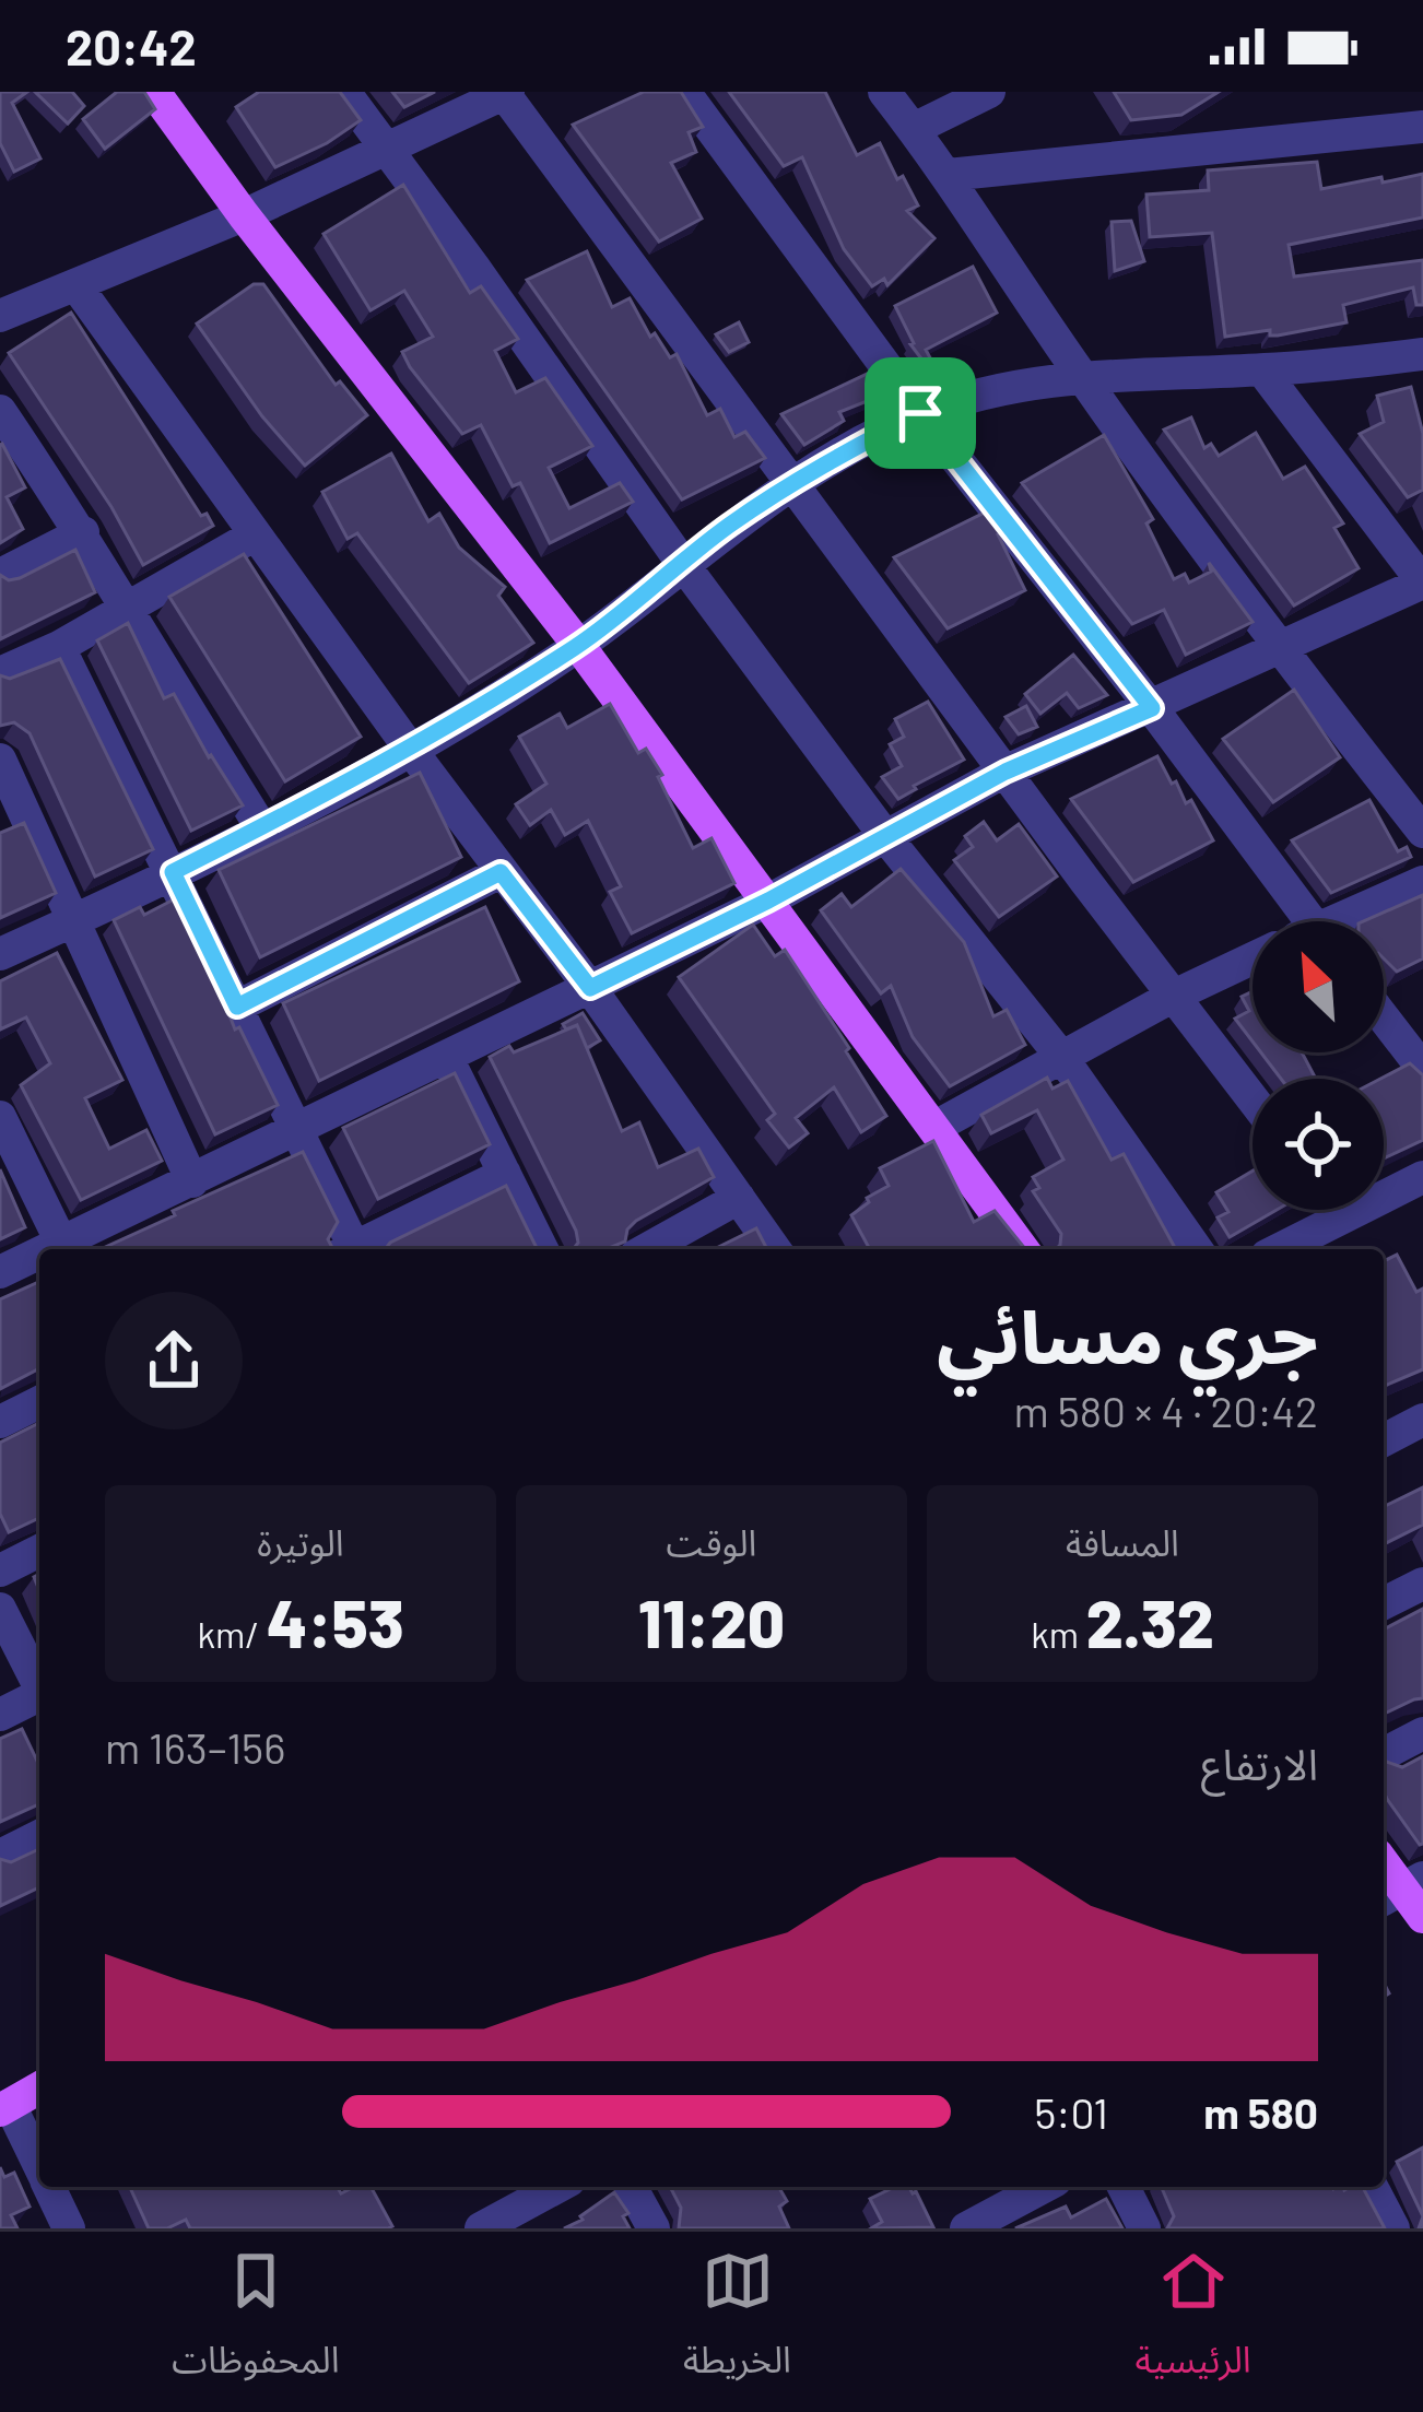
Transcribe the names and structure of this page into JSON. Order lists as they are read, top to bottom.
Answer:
{
  "north": "top left",
  "page": {
    "status": "20:42",
    "heading": ["جري مسائي", "20:42 · 4 × 580 m"],
    "stats": [
      ["المسافة", "2.32 km"],
      ["الوقت", "11:20"],
      ["الوتيرة", "4:53 /km"]
    ],
    "chart": ["الارتفاع", "156–163 m"],
    "list": [
      {
        "name": "580 m",
        "note": "5:01"
      }
    ],
    "tabs": ["الرئيسية", "الخريطة", "المحفوظات"]
  }
}
